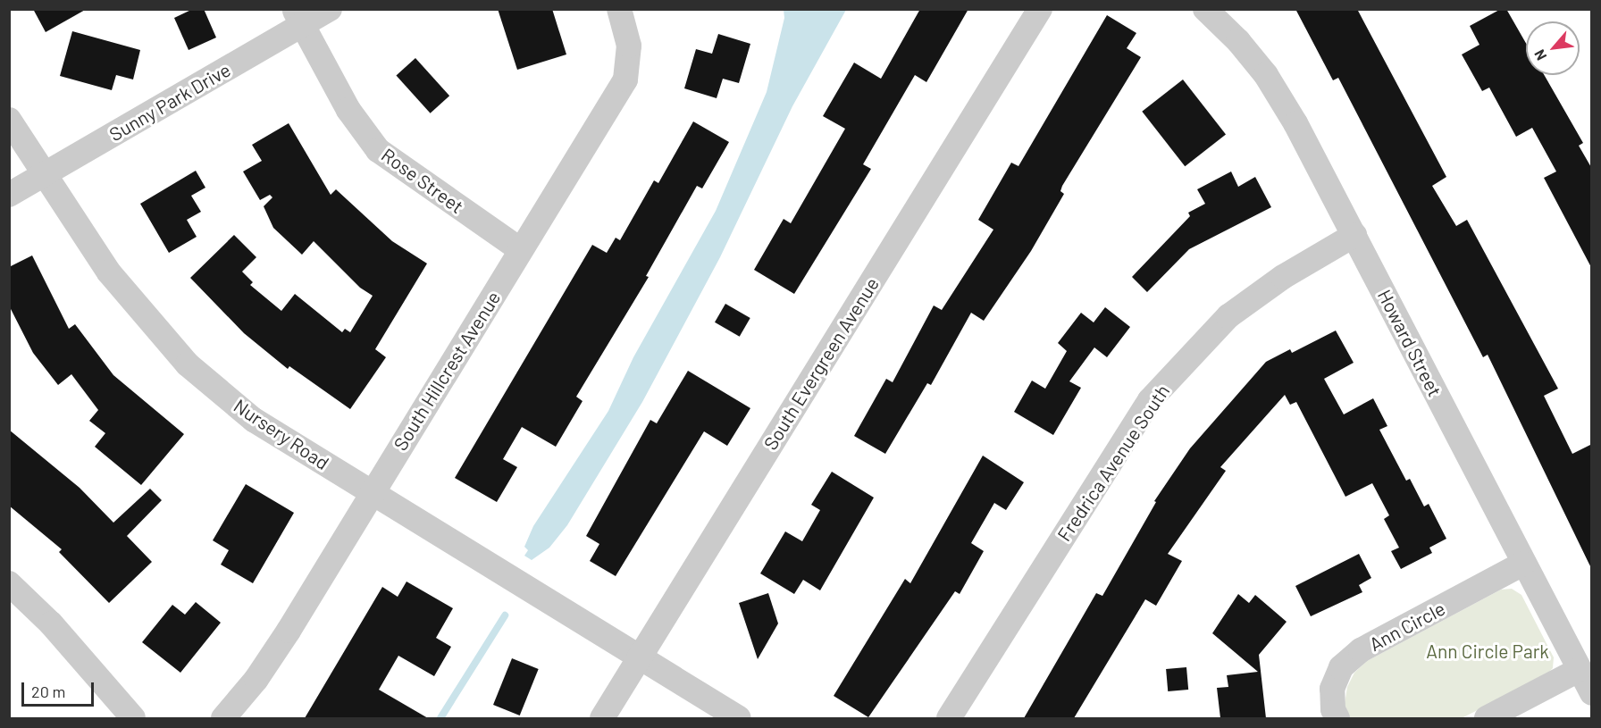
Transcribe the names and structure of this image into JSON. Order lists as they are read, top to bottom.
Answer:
{
  "streets": {
    "street": [
      "Sunny Park Drive",
      "Rose Street",
      "Howard Street",
      "South Evergreen Avenue",
      "South Hillcrest Avenue",
      "Nursery Road",
      "Fredrica Avenue South",
      "Ann Circle"
    ]
  },
  "crossings": [
    ["Sunny Park Drive", "Rose Street"],
    ["Sunny Park Drive", "Nursery Road"],
    ["Rose Street", "South Hillcrest Avenue"],
    ["Howard Street", "Fredrica Avenue South"],
    ["Howard Street", "Ann Circle"],
    ["South Evergreen Avenue", "Nursery Road"],
    ["South Hillcrest Avenue", "Nursery Road"]
  ],
  "parks": ["Ann Circle Park"],
  "scale_bar": "20 m",
  "north": "bottom left"
}
